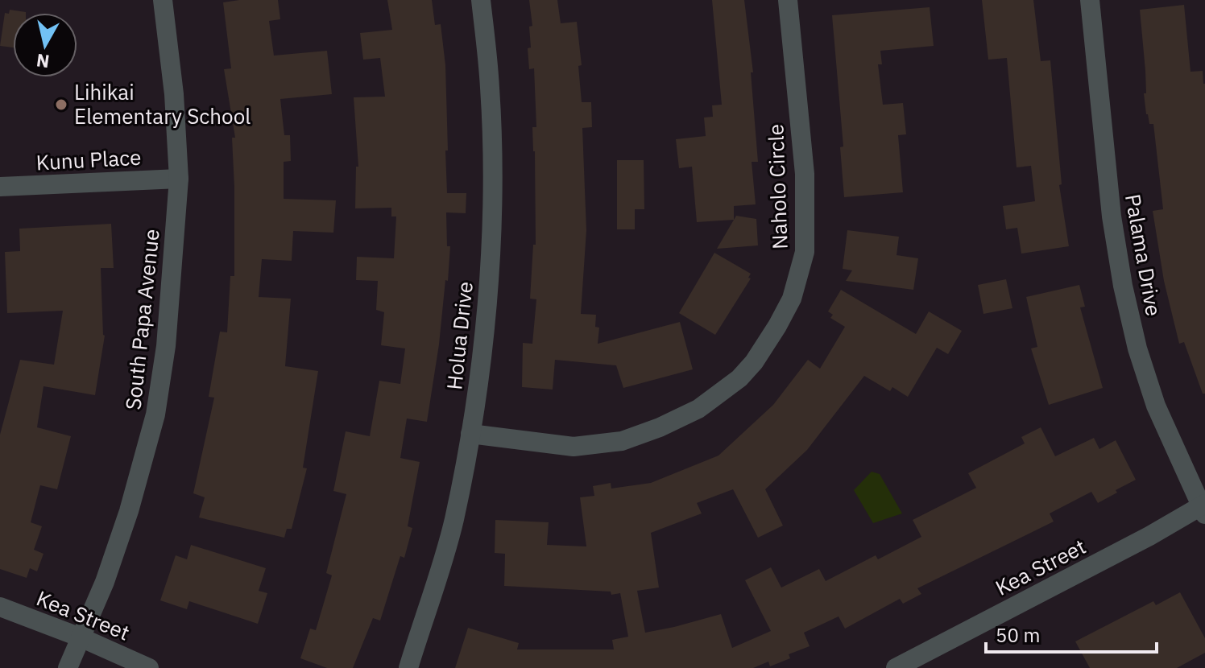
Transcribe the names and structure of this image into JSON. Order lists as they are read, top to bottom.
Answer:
{
  "streets": {
    "street": [
      "Kunu Place",
      "Naholo Circle",
      "Palama Drive",
      "South Papa Avenue",
      "Holua Drive",
      "Kea Street"
    ]
  },
  "crossings": [
    ["Kunu Place", "South Papa Avenue"],
    ["Naholo Circle", "Holua Drive"],
    ["Palama Drive", "Kea Street"],
    ["South Papa Avenue", "Kea Street"]
  ],
  "places": ["Lihikai Elementary School"],
  "scale_bar": "50 m",
  "north": "bottom"
}
